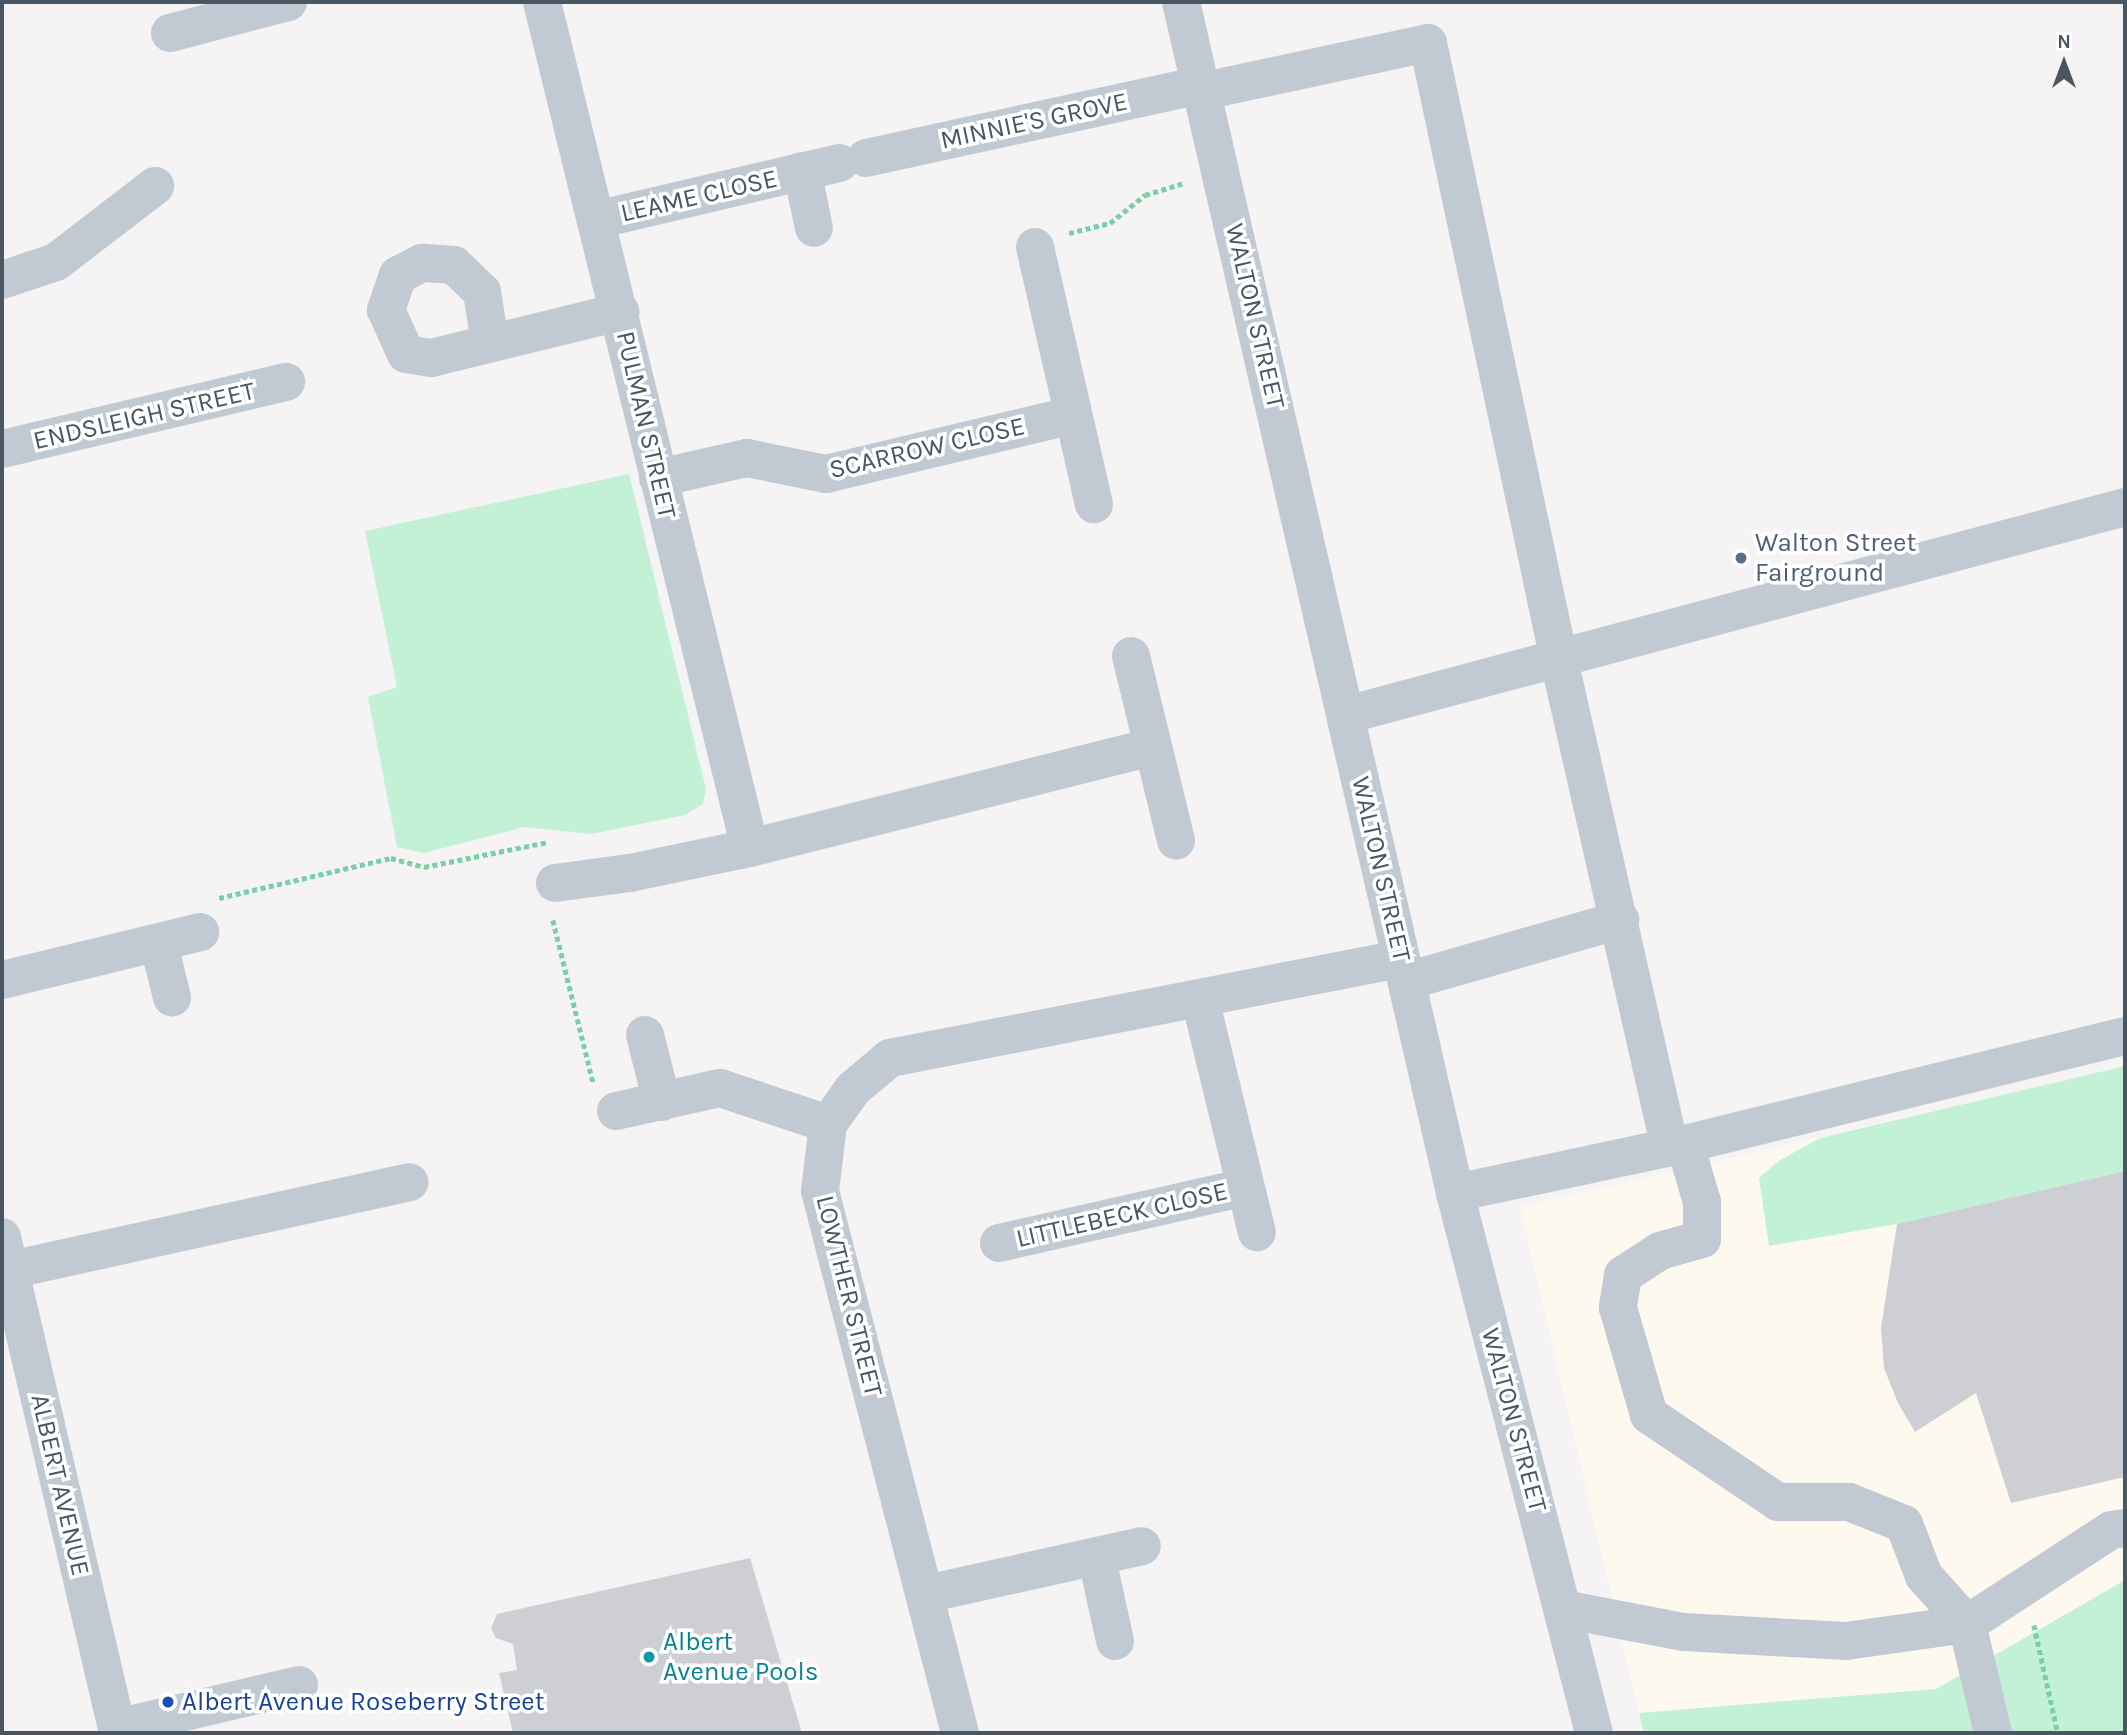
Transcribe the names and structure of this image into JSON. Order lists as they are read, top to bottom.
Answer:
{
  "streets": {
    "street": [
      "MINNIE'S GROVE",
      "LEAME CLOSE",
      "WALTON STREET",
      "ENDSLEIGH STREET",
      "PULMAN STREET",
      "SCARROW CLOSE",
      "LITTLEBECK CLOSE",
      "LOWTHER STREET",
      "ALBERT AVENUE"
    ]
  },
  "crossings": [
    ["MINNIE'S GROVE", "LEAME CLOSE"],
    ["MINNIE'S GROVE", "WALTON STREET"],
    ["LEAME CLOSE", "PULMAN STREET"],
    ["WALTON STREET", "LOWTHER STREET"],
    ["PULMAN STREET", "SCARROW CLOSE"],
    ["LITTLEBECK CLOSE", "LOWTHER STREET"]
  ],
  "places": ["Walton Street Fairground", "Albert Avenue Pools", "Albert Avenue Roseberry Street"],
  "north": "top"
}
